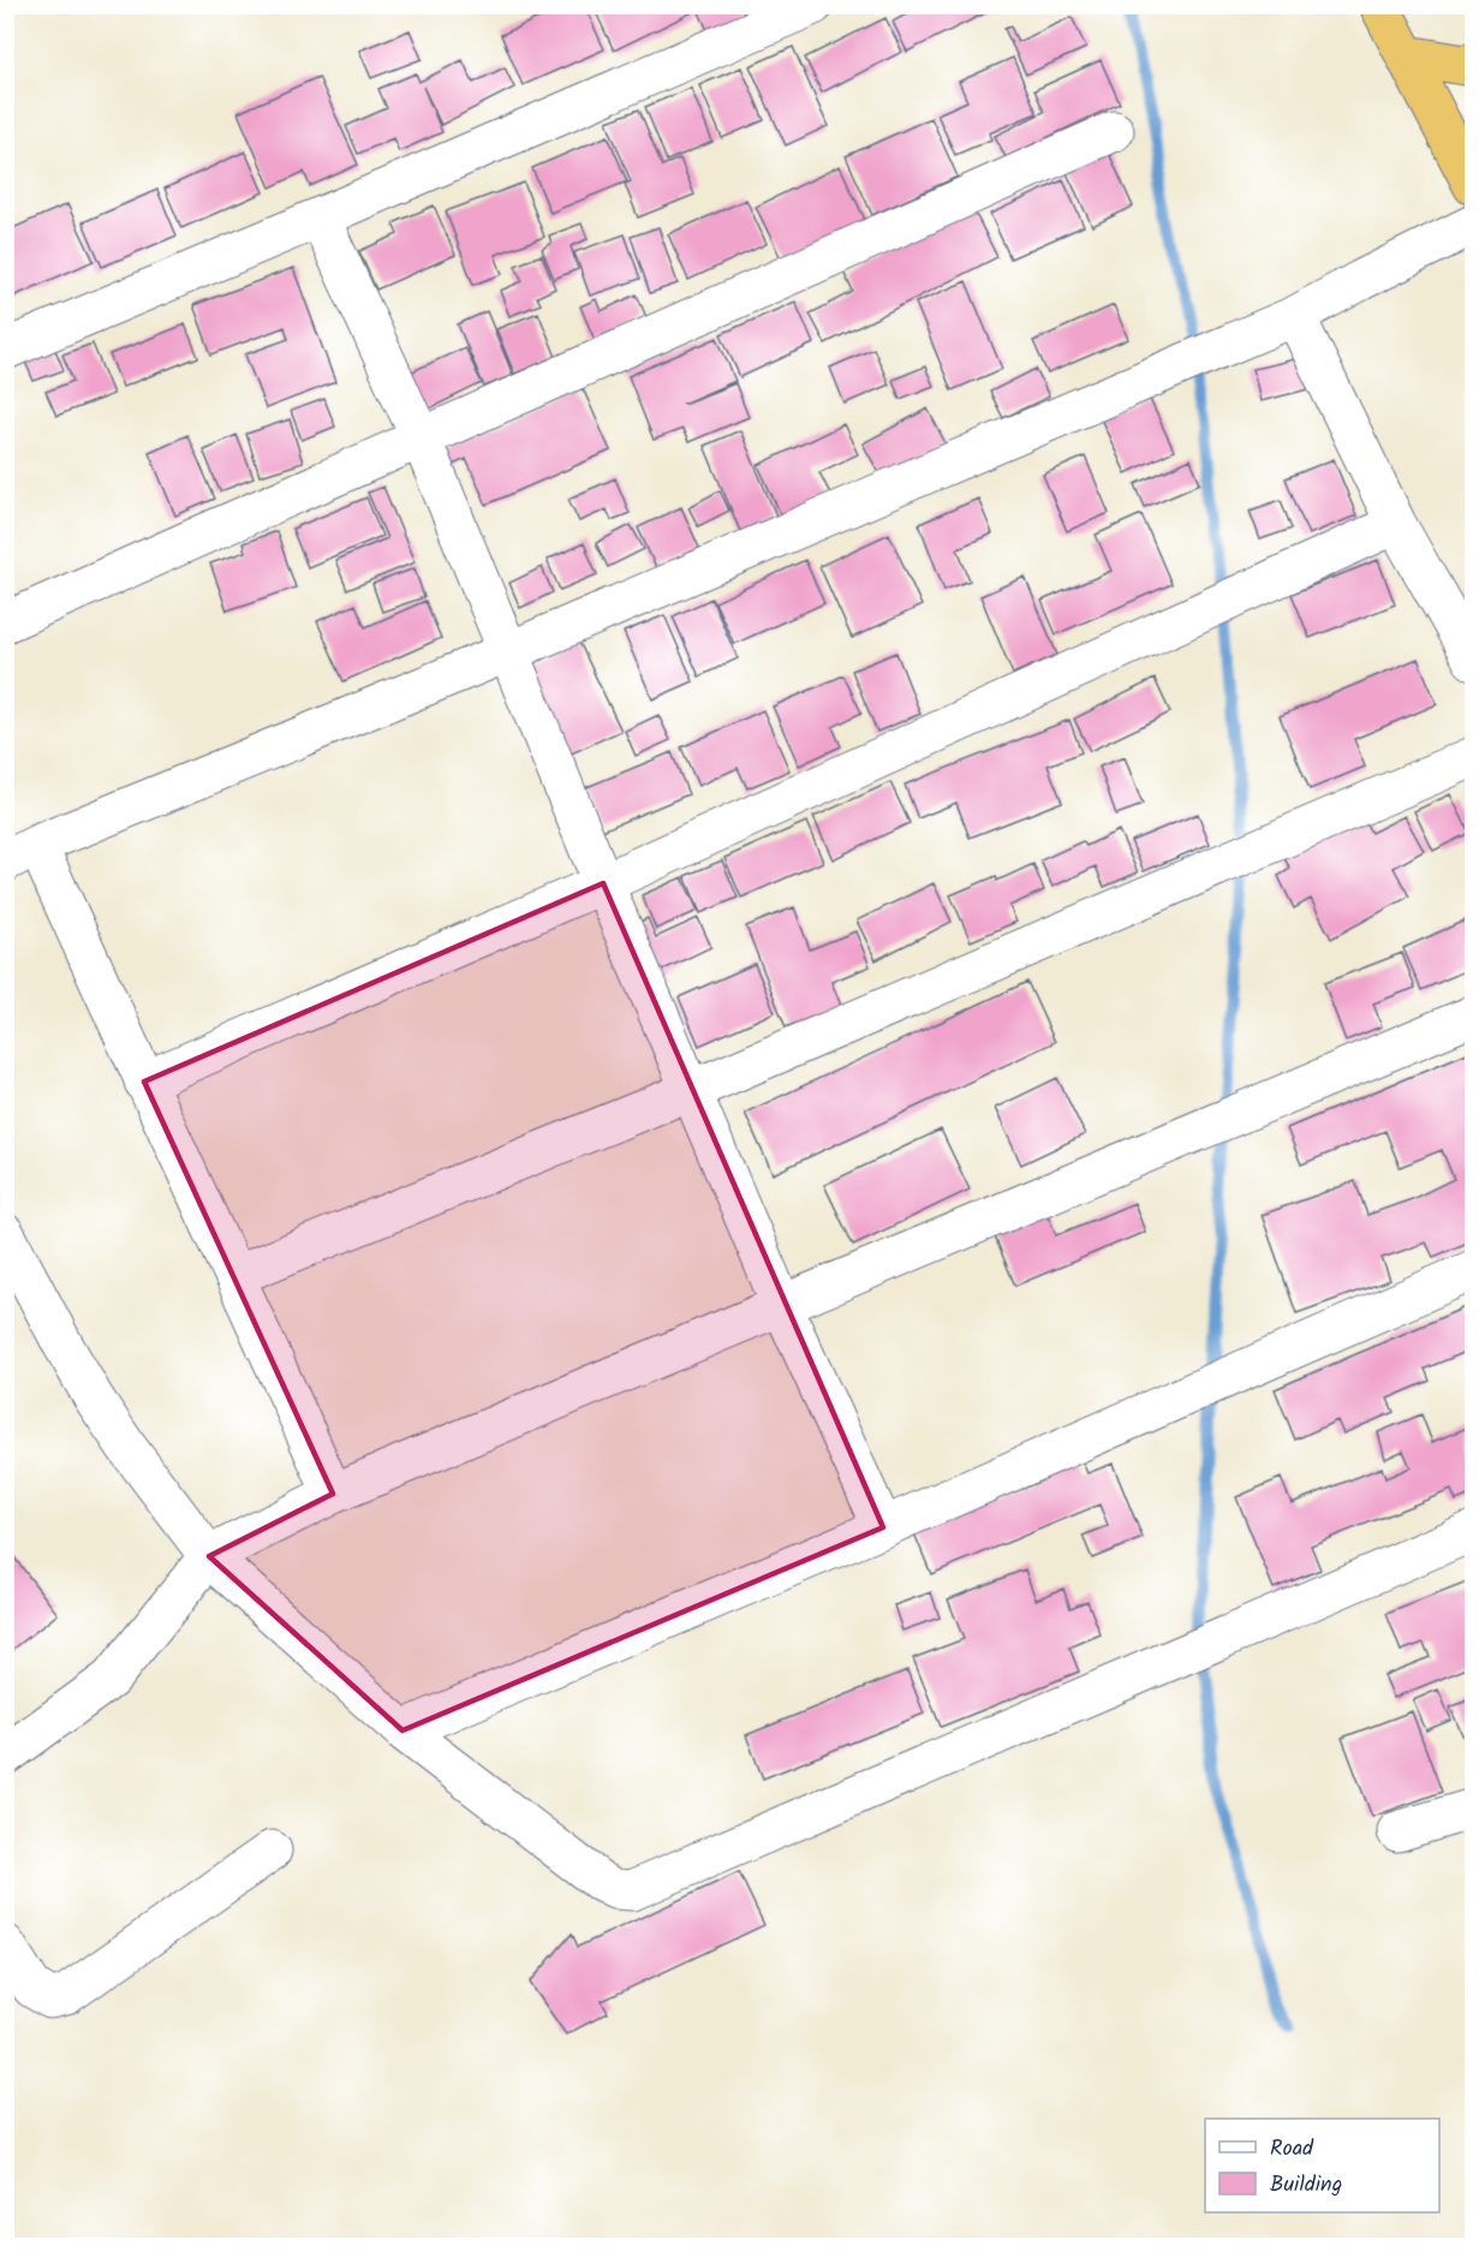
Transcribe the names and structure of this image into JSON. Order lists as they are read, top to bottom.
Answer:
{
  "legend": ["Road", "Building"]
}
